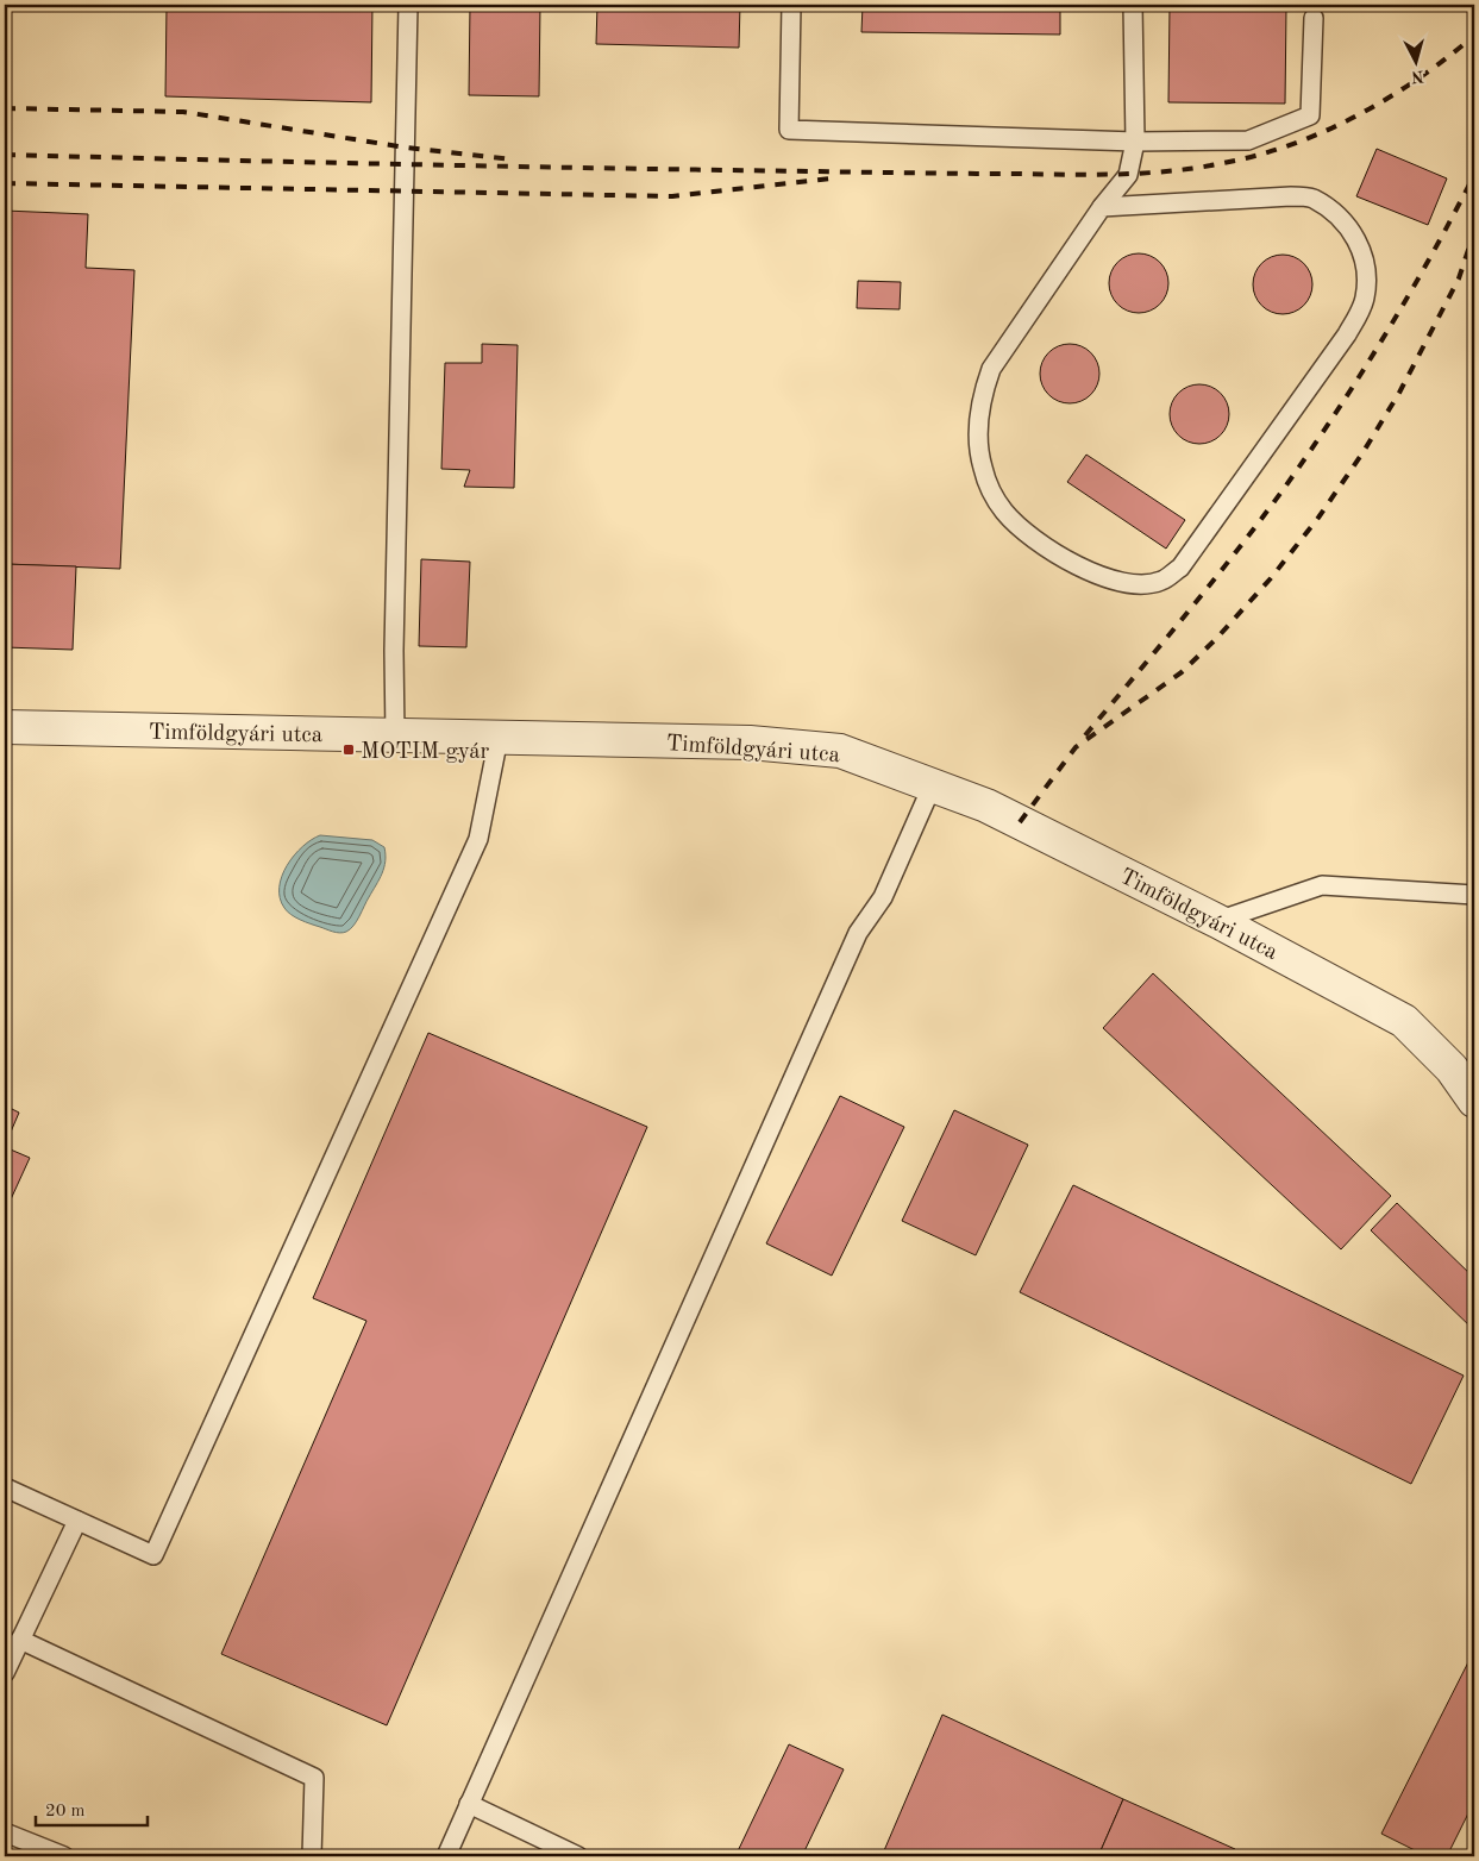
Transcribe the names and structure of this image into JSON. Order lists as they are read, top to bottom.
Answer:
{
  "streets": {
    "street": ["Timföldgyári utca"]
  },
  "places": {
    "transit": ["MOTIM gyár"]
  },
  "scale_bar": "20 m",
  "north": "bottom"
}
